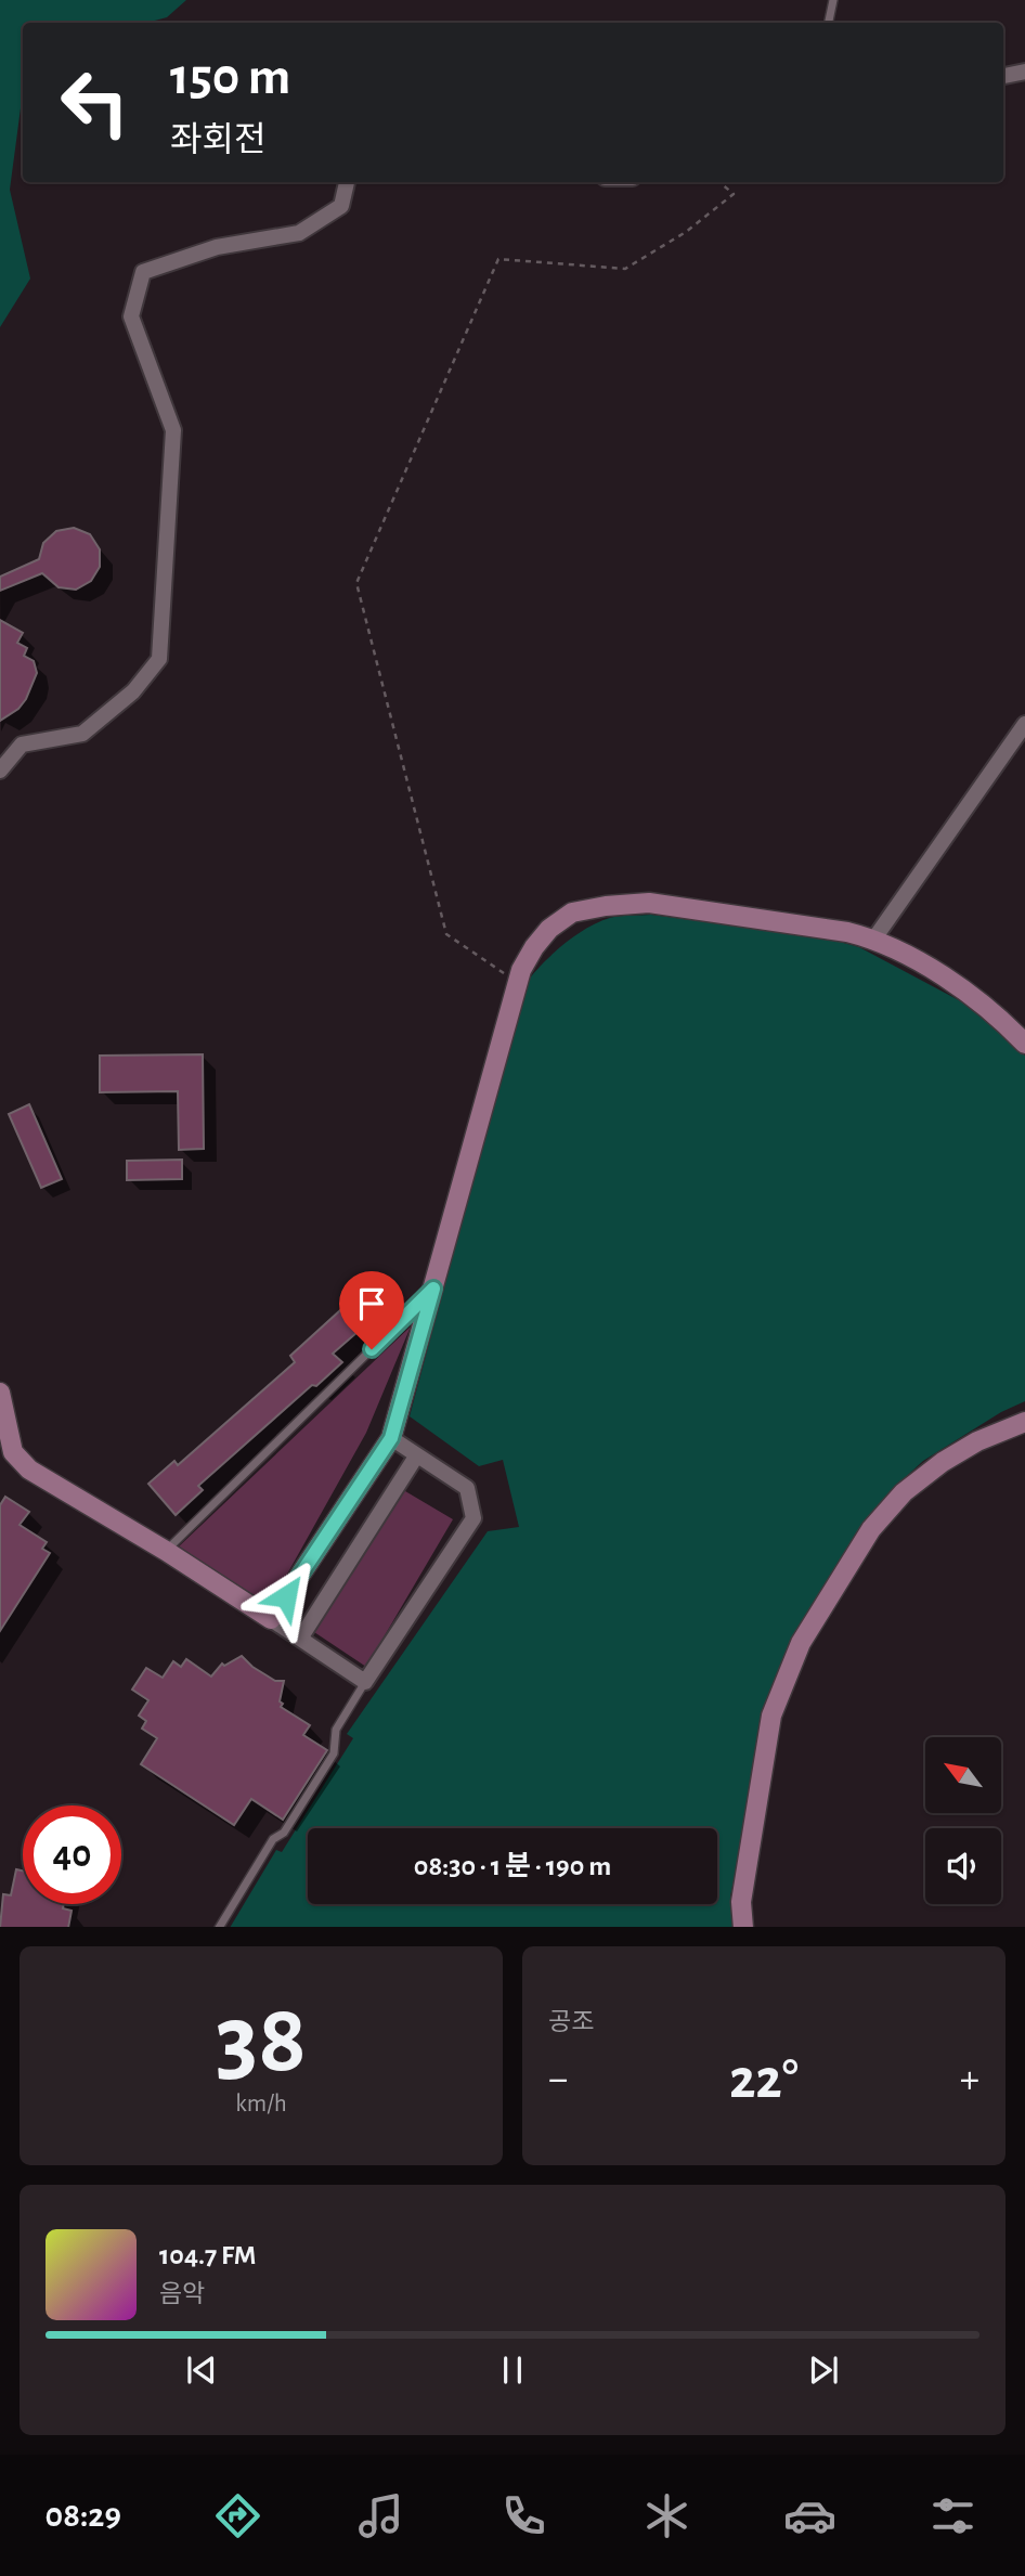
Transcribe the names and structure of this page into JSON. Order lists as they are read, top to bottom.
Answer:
{
  "north": "top left",
  "page": {
    "turn": ["150 m", "좌회전"],
    "limit": "40",
    "trip": "08:30 · 1 분 · 190 m",
    "tile": [
      ["38", "km/h"],
      "공조"
    ],
    "heat": ["−", "22°", "+"],
    "song": ["104.7 FM", "음악"],
    "tabs": "08:29"
  }
}
